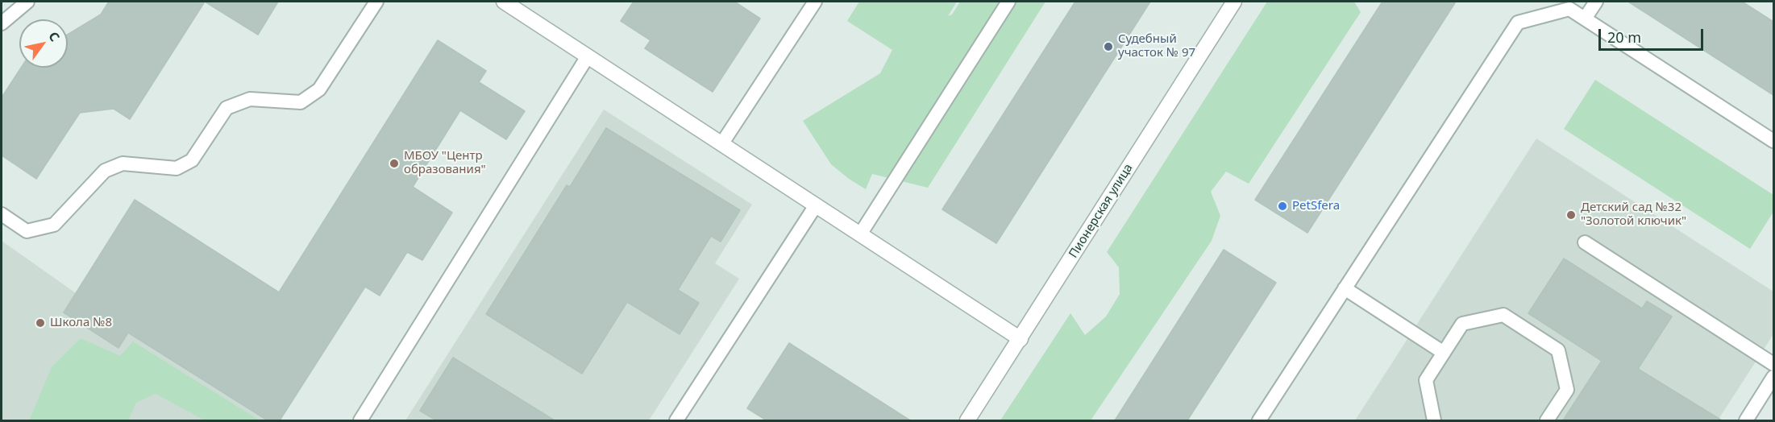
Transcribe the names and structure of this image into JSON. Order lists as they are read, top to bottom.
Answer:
{
  "streets": {
    "street": ["Пионерская улица"]
  },
  "places": [
    "Судебный участок № 97",
    "МБОУ \"Центр образования\"",
    "PetSfera",
    "Детский сад №32 \"Золотой ключик\"",
    "Школа №8"
  ],
  "scale_bar": "20 m",
  "north": "top right"
}
